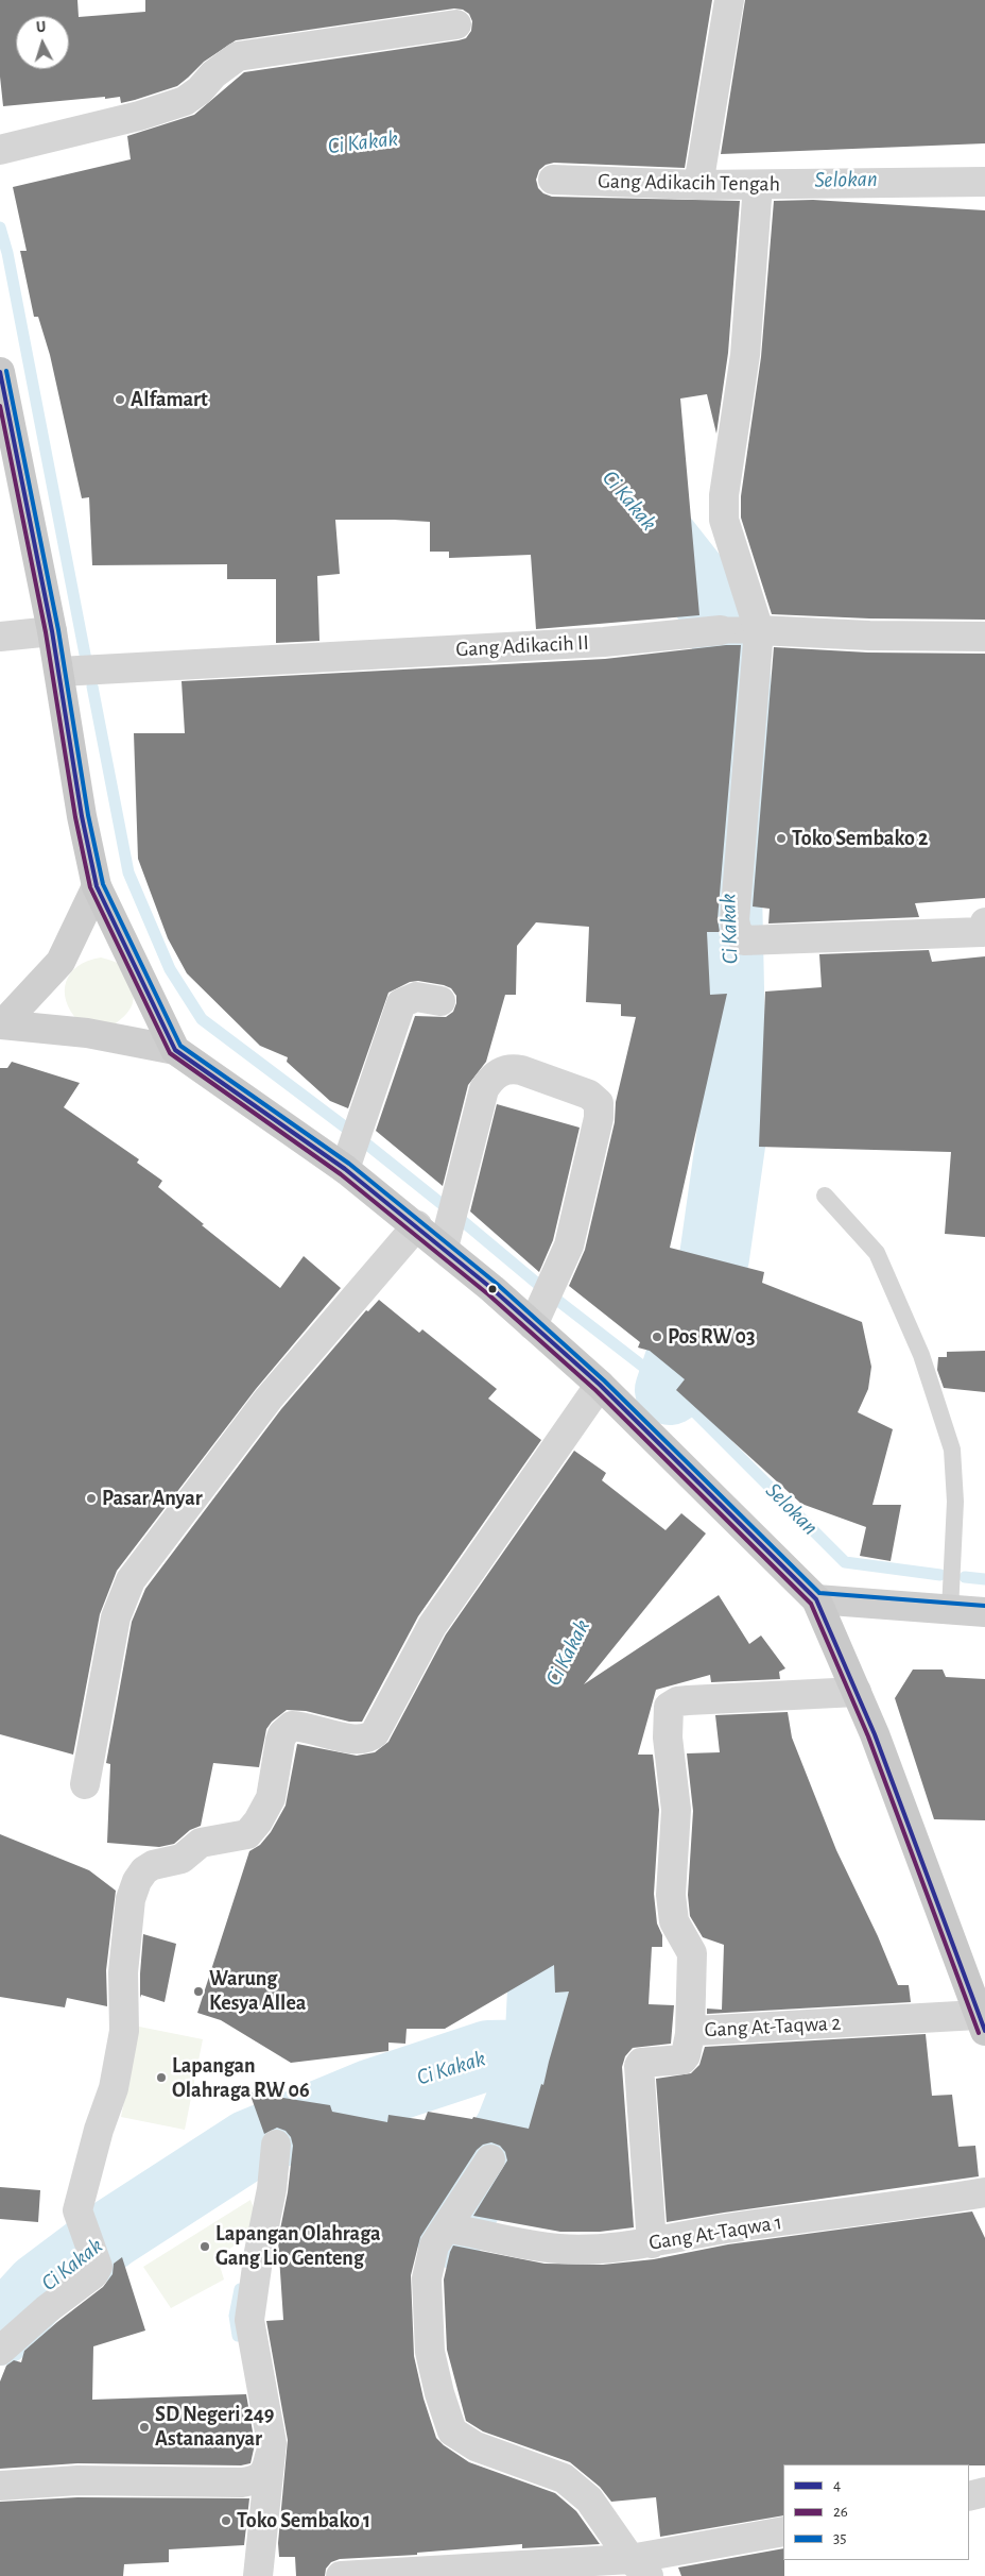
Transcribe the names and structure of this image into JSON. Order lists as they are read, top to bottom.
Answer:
{
  "streets": {
    "street": [
      "Gang Adikacih Tengah",
      "Gang Adikacih II",
      "Gang At-Taqwa 2",
      "Gang At-Taqwa 1"
    ]
  },
  "crossings": [
    ["Gang At-Taqwa 2", "Gang At-Taqwa 1"]
  ],
  "water": ["Ci Kakak", "Selokan"],
  "places": [
    "Alfamart",
    "Toko Sembako 2",
    "Pos RW 03",
    "Pasar Anyar",
    "Warung Kesya Allea",
    "Lapangan Olahraga RW 06",
    "Lapangan Olahraga Gang Lio Genteng",
    "SD Negeri 249 Astanaanyar",
    "Toko Sembako 1"
  ],
  "lines": ["transit line 35", "transit line 4", "transit line 26"],
  "legend": ["4", "26", "35"],
  "north": "top"
}
